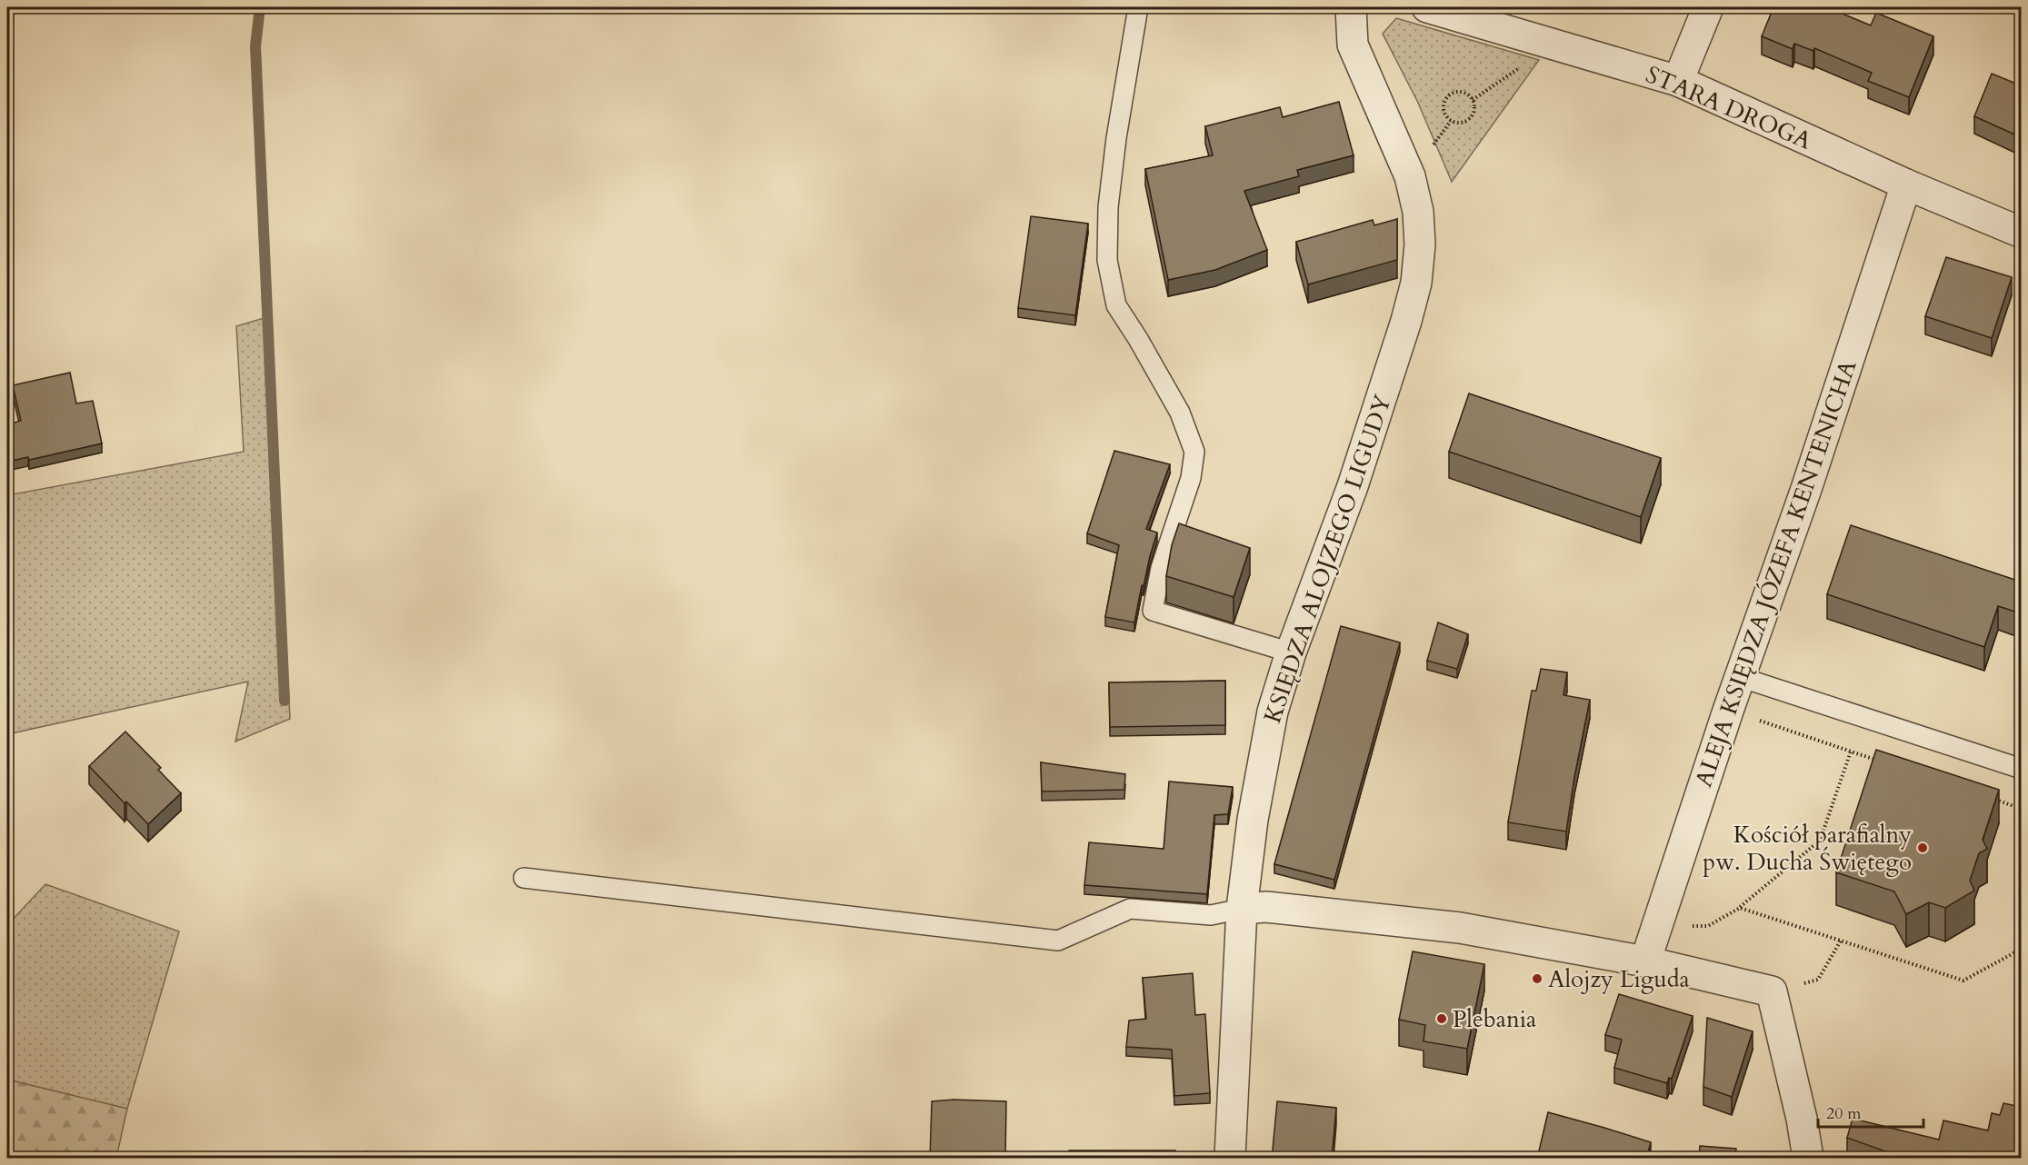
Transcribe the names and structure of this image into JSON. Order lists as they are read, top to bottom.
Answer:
{
  "streets": {
    "street": ["STARA DROGA", "KSIĘDZA ALOJZEGO LIGUDY", "ALEJA KSIĘDZA JÓZEFA KENTENICHA"]
  },
  "crossings": [
    ["STARA DROGA", "ALEJA KSIĘDZA JÓZEFA KENTENICHA"]
  ],
  "places": ["Kościół parafialny pw. Ducha Świętego", "Alojzy Liguda", "Plebania"],
  "scale_bar": "20 m"
}
